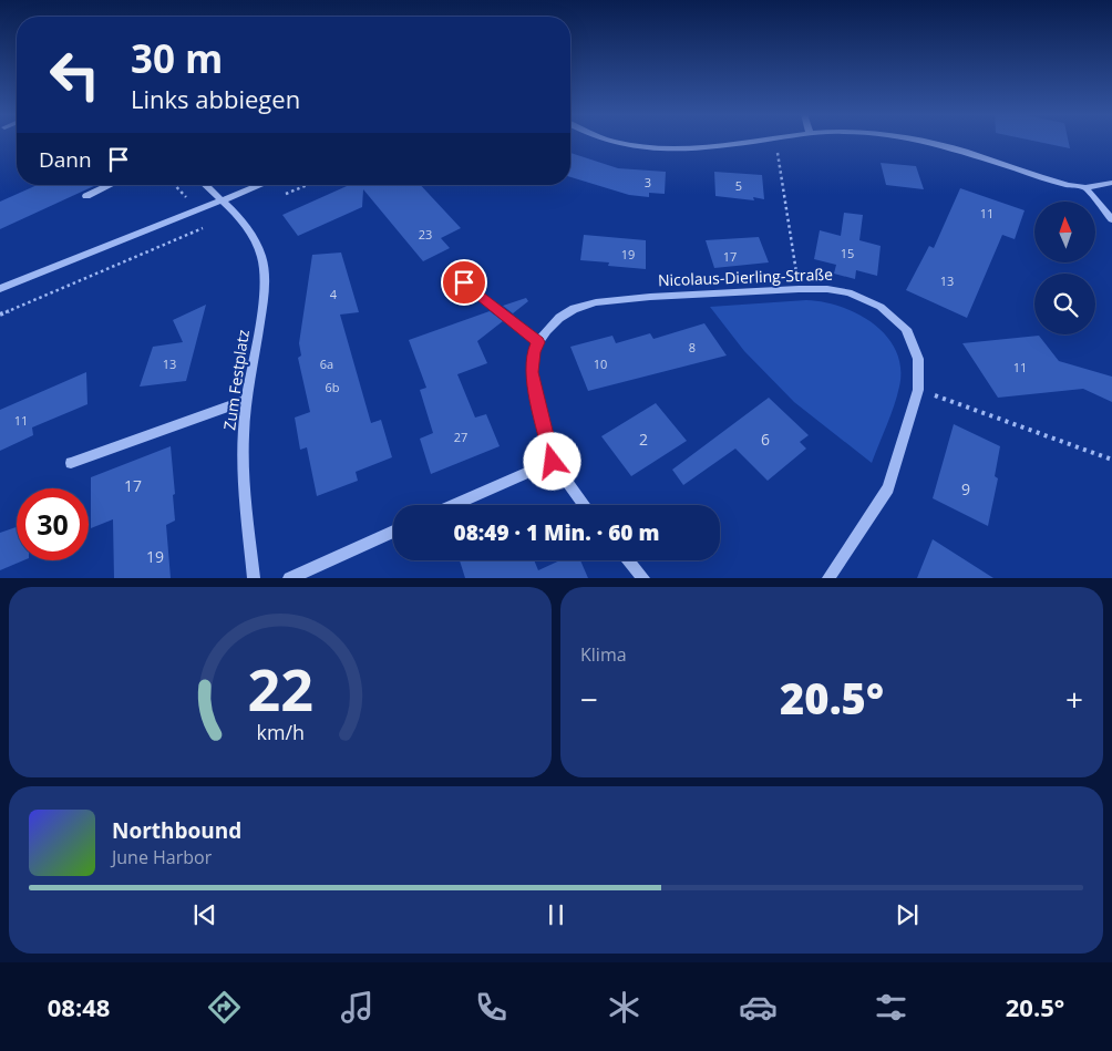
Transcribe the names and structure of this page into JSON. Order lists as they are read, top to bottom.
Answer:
{
  "streets": {
    "street": ["Nicolaus-Dierling-Straße", "Zum Festplatz"]
  },
  "house_numbers": [
    "3",
    "5",
    "11",
    "23",
    "15",
    "19",
    "17",
    "13",
    "4",
    "8",
    "13",
    "6a",
    "10",
    "11",
    "6b",
    "11",
    "27",
    "2",
    "6",
    "17",
    "9",
    "19"
  ],
  "north": "top",
  "page": {
    "turn": ["30 m", "Links abbiegen"],
    "then": "Dann",
    "limit": "30",
    "trip": "08:49 · 1 Min. · 60 m",
    "tile": "Klima",
    "heat": ["−", "20.5°", "+"],
    "song": ["Northbound", "June Harbor"],
    "tabs": ["08:48", "20.5°"],
    "gauge": ["22", "km/h"]
  }
}
